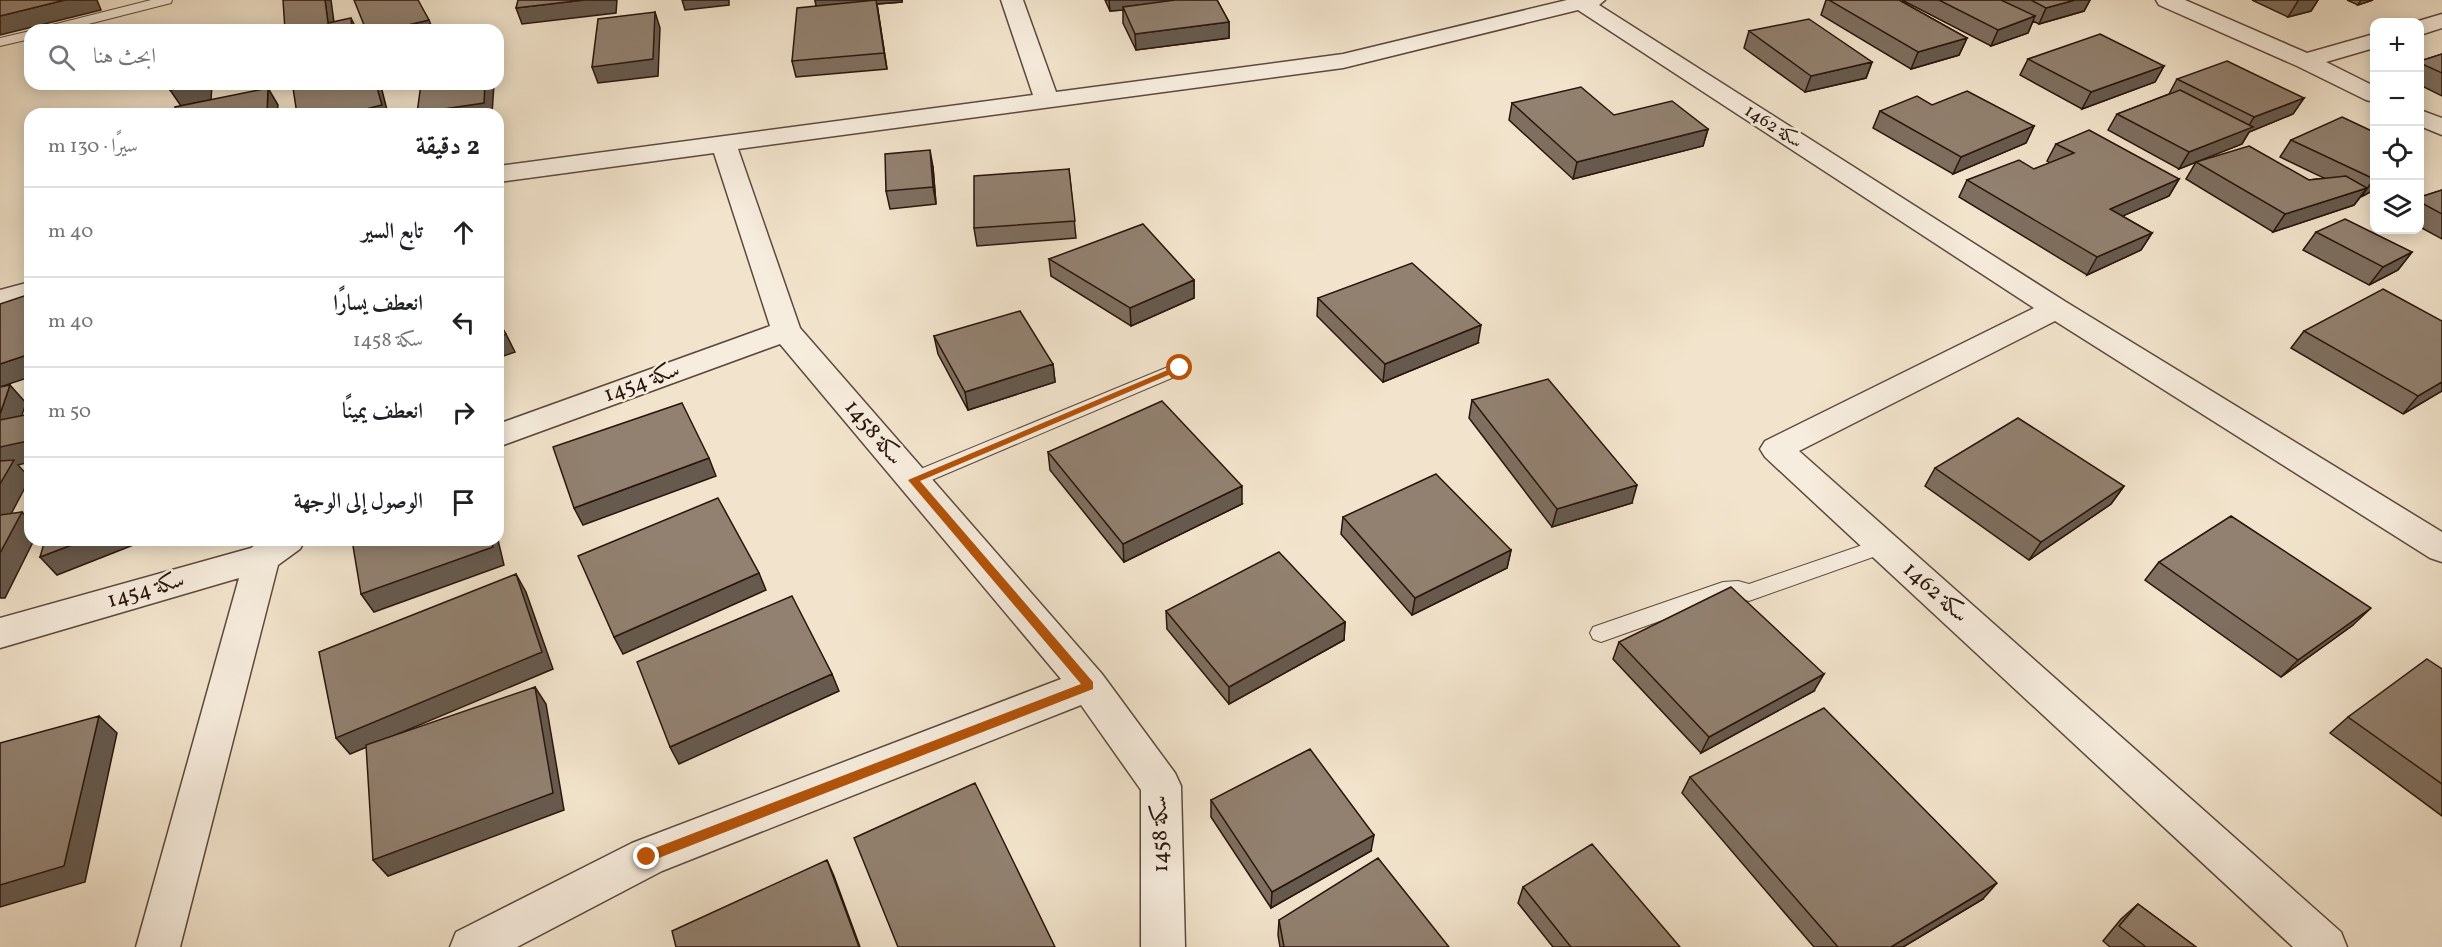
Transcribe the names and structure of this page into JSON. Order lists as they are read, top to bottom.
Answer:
{
  "streets": {
    "street": ["سكة 1462", "سكة 1454", "سكة 1458"]
  },
  "crossings": [
    ["سكة 1454", "سكة 1458"]
  ],
  "page": {
    "map_buttons": ["+", "−"],
    "search": "ابحث هنا",
    "heading": ["2 دقيقة", "سيرًا · 130 m"],
    "list": [
      ["تابع السير", "40 m"],
      ["انعطف يسارًا", "سكة 1458", "40 m"],
      ["انعطف يمينًا", "50 m"],
      "الوصول إلى الوجهة"
    ]
  }
}
